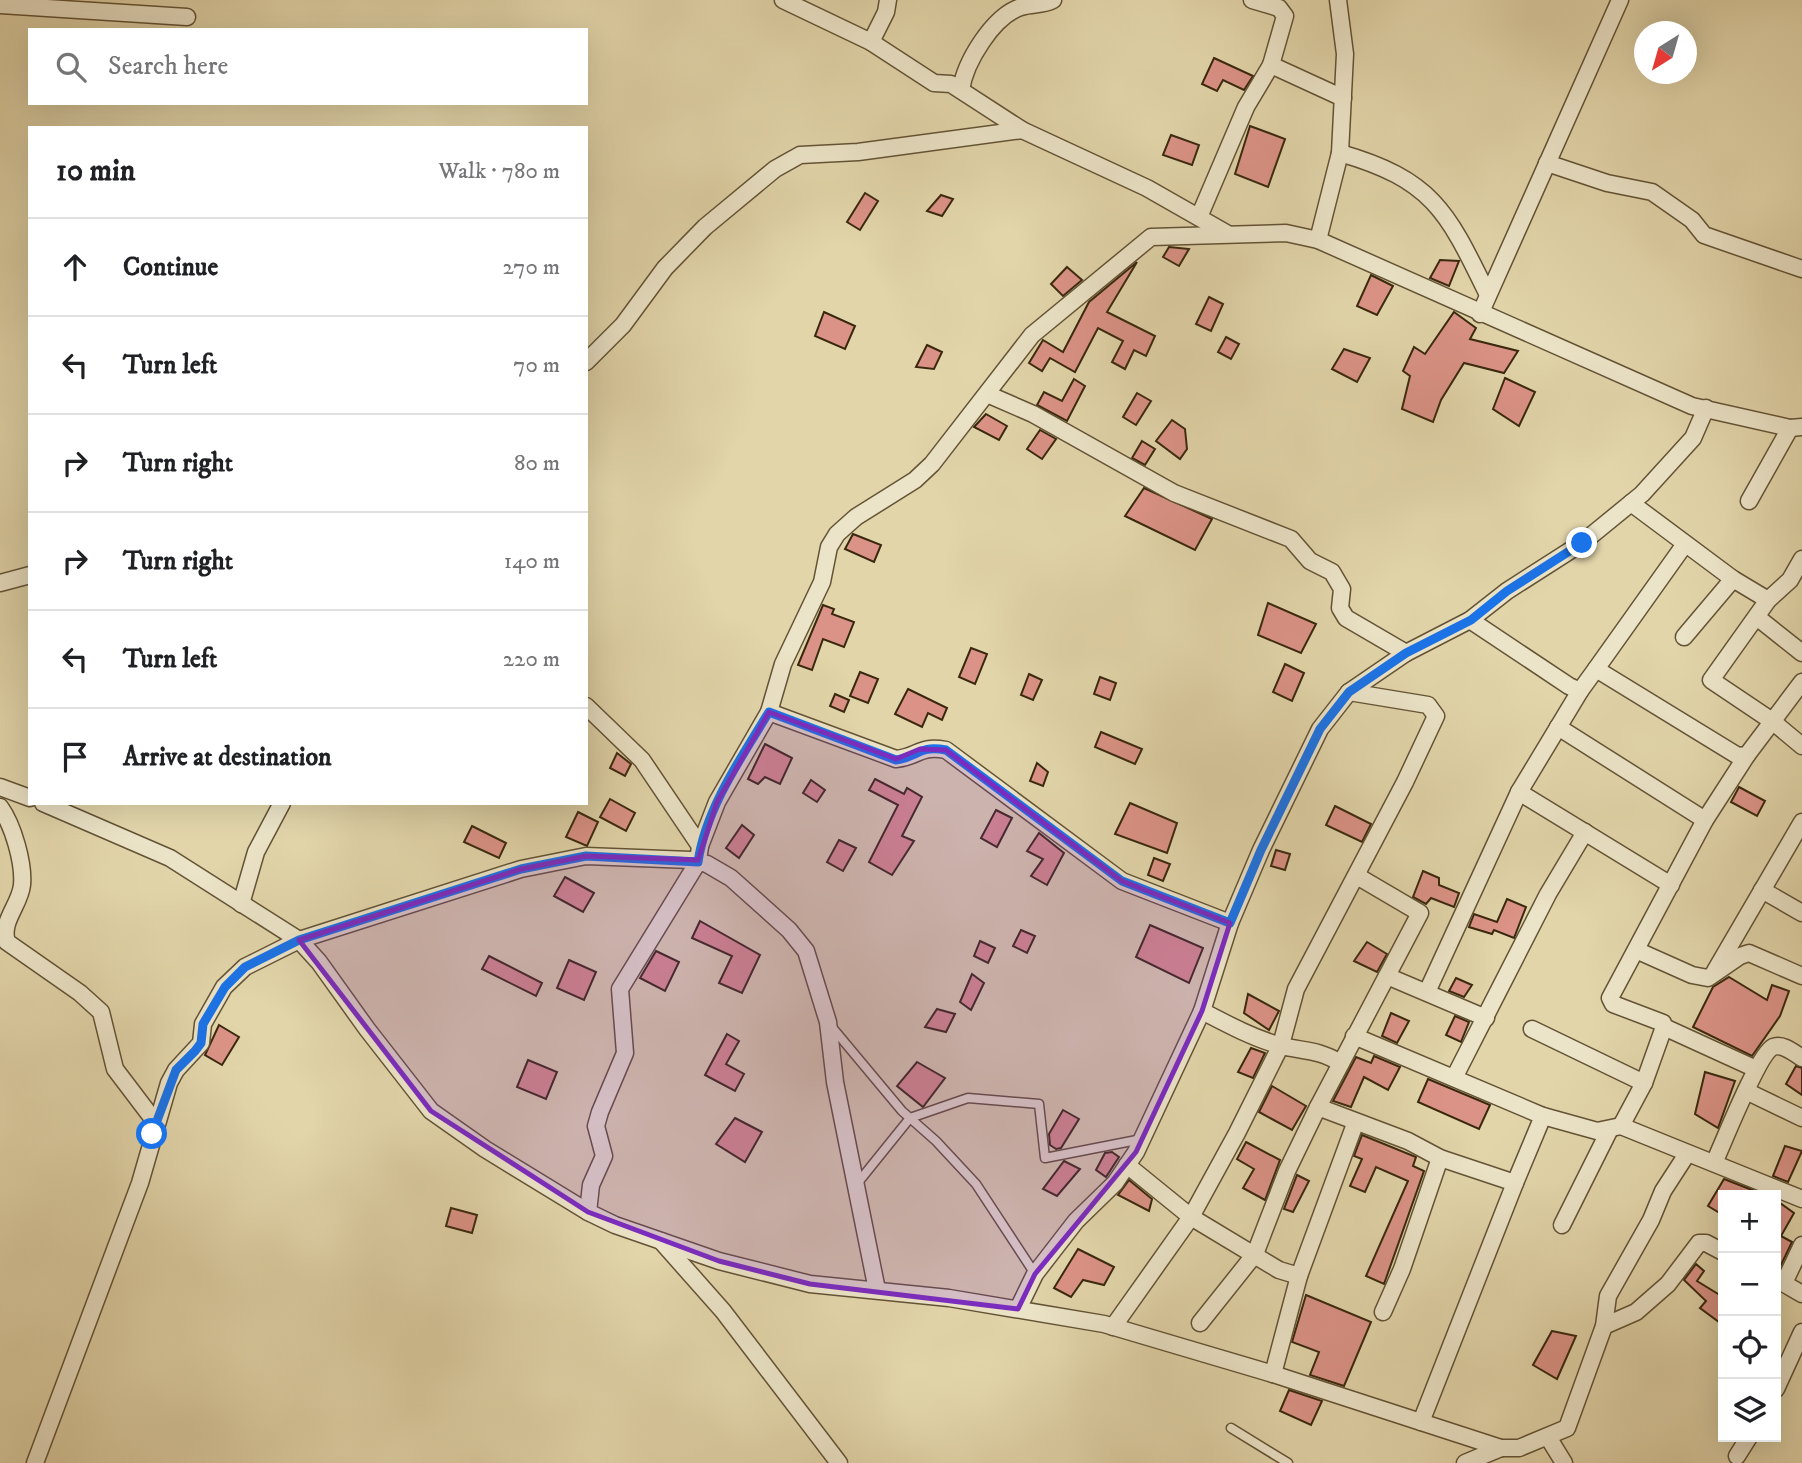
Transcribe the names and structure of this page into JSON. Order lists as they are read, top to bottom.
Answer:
{
  "north": "bottom left",
  "page": {
    "search": "Search here",
    "heading": ["10 min", "Walk · 780 m"],
    "list": [
      ["Continue", "270 m"],
      ["Turn left", "70 m"],
      ["Turn right", "80 m"],
      ["Turn right", "140 m"],
      ["Turn left", "220 m"],
      "Arrive at destination"
    ],
    "map_buttons": ["+", "−"]
  }
}
